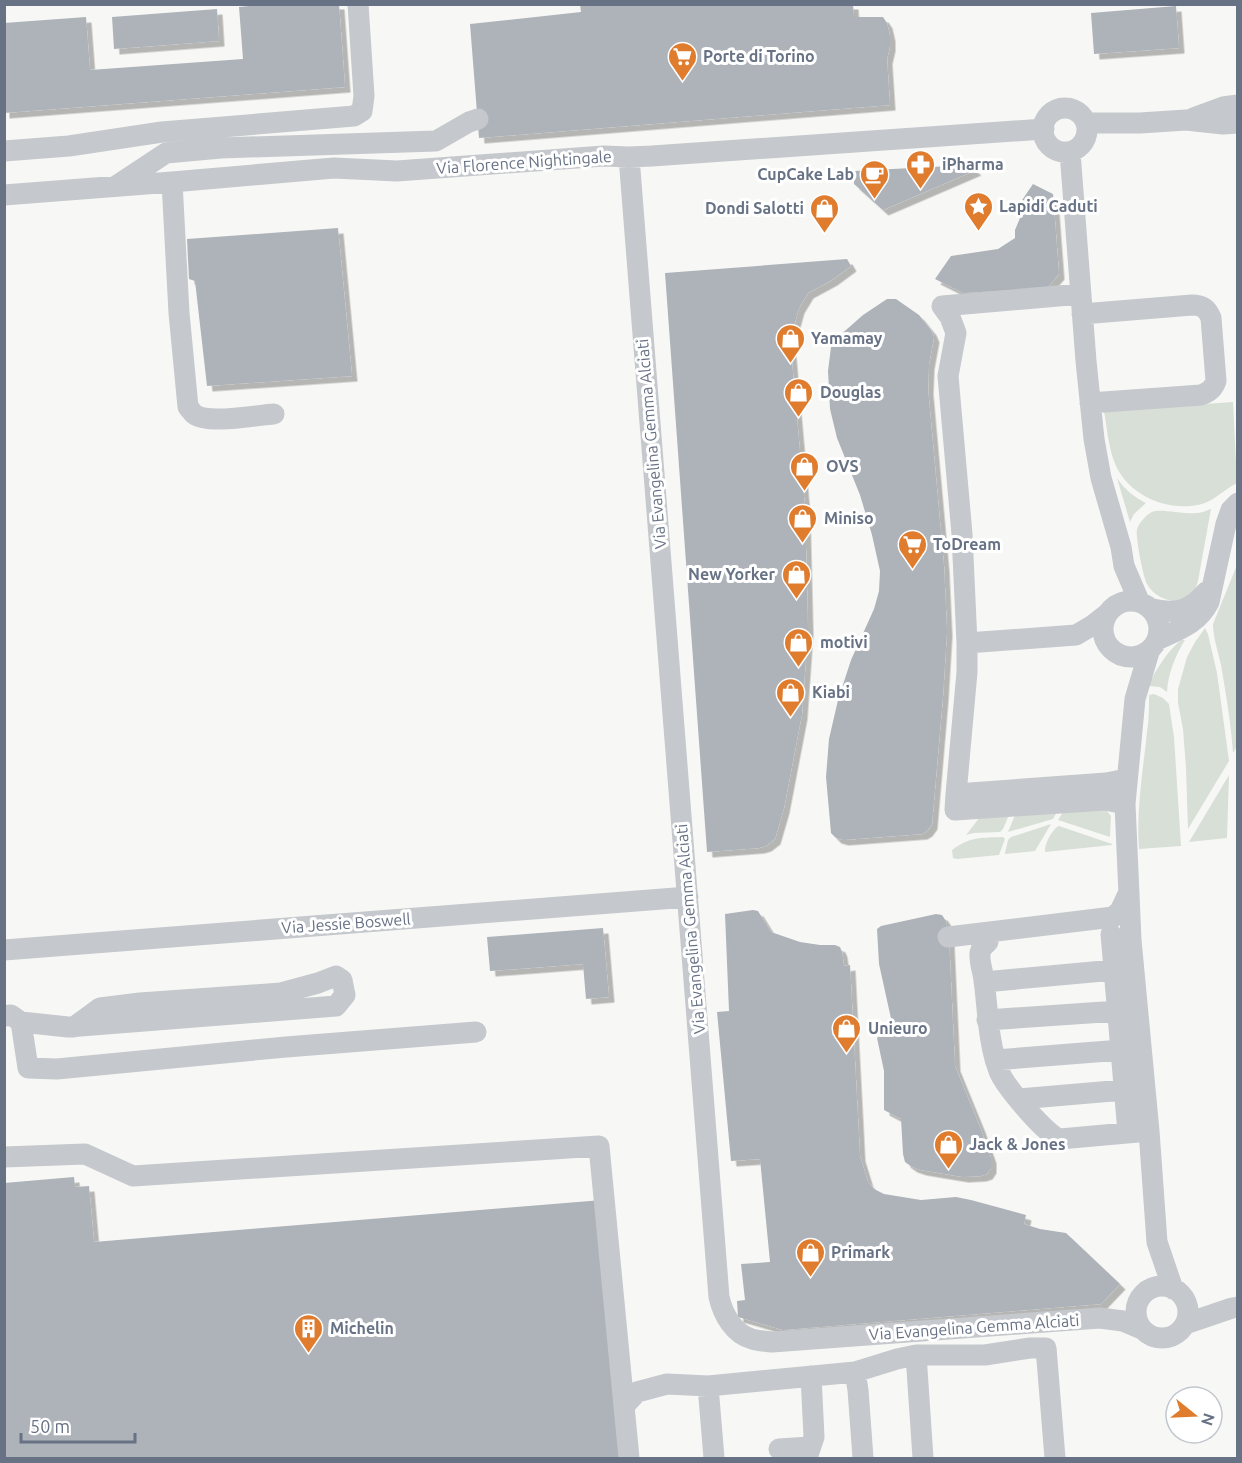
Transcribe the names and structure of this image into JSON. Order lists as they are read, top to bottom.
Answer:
{
  "streets": {
    "street": ["Via Florence Nightingale", "Via Evangelina Gemma Alciati", "Via Jessie Boswell"]
  },
  "crossings": [
    ["Via Florence Nightingale", "Via Evangelina Gemma Alciati"],
    ["Via Evangelina Gemma Alciati", "Via Jessie Boswell"]
  ],
  "places": {
    "supermarket": ["Porte di Torino", "ToDream"],
    "pharmacy": ["iPharma"],
    "cafe": ["CupCake Lab"],
    "place": ["Lapidi Caduti"],
    "shop": [
      "Dondi Salotti",
      "Yamamay",
      "Douglas",
      "OVS",
      "Miniso",
      "New Yorker",
      "motivi",
      "Kiabi",
      "Unieuro",
      "Jack & Jones",
      "Primark"
    ],
    "building": ["Michelin"]
  },
  "scale_bar": "50 m",
  "north": "right"
}
